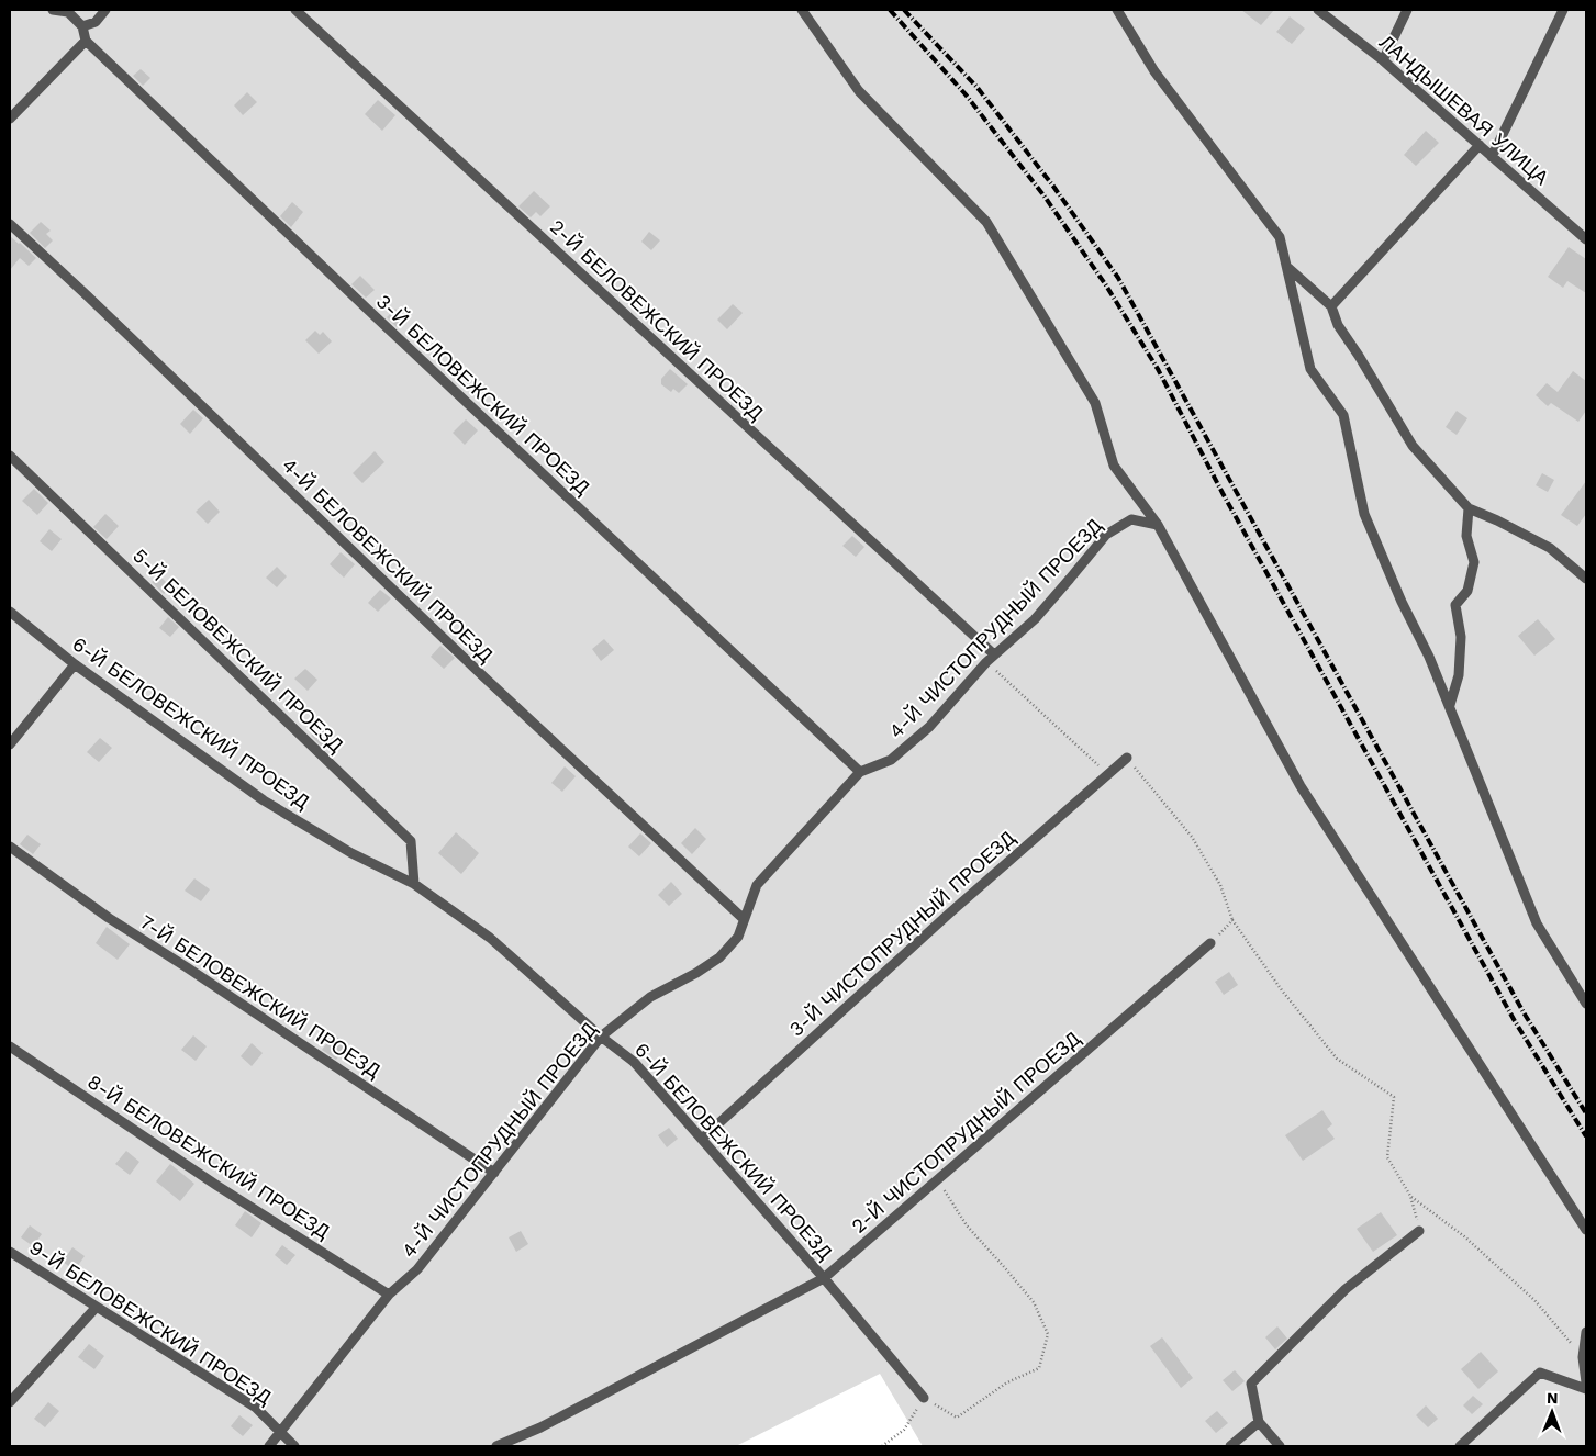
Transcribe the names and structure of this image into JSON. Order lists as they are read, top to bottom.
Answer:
{
  "streets": {
    "lane": [
      "ЛАНДЫШЕВАЯ УЛИЦА",
      "2-Й БЕЛОВЕЖСКИЙ ПРОЕЗД",
      "3-Й БЕЛОВЕЖСКИЙ ПРОЕЗД",
      "4-Й БЕЛОВЕЖСКИЙ ПРОЕЗД",
      "4-Й ЧИСТОПРУДНЫЙ ПРОЕЗД",
      "5-Й БЕЛОВЕЖСКИЙ ПРОЕЗД",
      "6-Й БЕЛОВЕЖСКИЙ ПРОЕЗД",
      "3-Й ЧИСТОПРУДНЫЙ ПРОЕЗД",
      "7-Й БЕЛОВЕЖСКИЙ ПРОЕЗД",
      "2-Й ЧИСТОПРУДНЫЙ ПРОЕЗД",
      "8-Й БЕЛОВЕЖСКИЙ ПРОЕЗД",
      "9-Й БЕЛОВЕЖСКИЙ ПРОЕЗД"
    ]
  },
  "crossings": [
    ["2-Й БЕЛОВЕЖСКИЙ ПРОЕЗД", "4-Й ЧИСТОПРУДНЫЙ ПРОЕЗД"],
    ["3-Й БЕЛОВЕЖСКИЙ ПРОЕЗД", "4-Й ЧИСТОПРУДНЫЙ ПРОЕЗД"],
    ["4-Й БЕЛОВЕЖСКИЙ ПРОЕЗД", "4-Й ЧИСТОПРУДНЫЙ ПРОЕЗД"],
    ["4-Й ЧИСТОПРУДНЫЙ ПРОЕЗД", "6-Й БЕЛОВЕЖСКИЙ ПРОЕЗД"],
    ["4-Й ЧИСТОПРУДНЫЙ ПРОЕЗД", "7-Й БЕЛОВЕЖСКИЙ ПРОЕЗД"],
    ["4-Й ЧИСТОПРУДНЫЙ ПРОЕЗД", "8-Й БЕЛОВЕЖСКИЙ ПРОЕЗД"],
    ["4-Й ЧИСТОПРУДНЫЙ ПРОЕЗД", "9-Й БЕЛОВЕЖСКИЙ ПРОЕЗД"],
    ["5-Й БЕЛОВЕЖСКИЙ ПРОЕЗД", "6-Й БЕЛОВЕЖСКИЙ ПРОЕЗД"],
    ["6-Й БЕЛОВЕЖСКИЙ ПРОЕЗД", "3-Й ЧИСТОПРУДНЫЙ ПРОЕЗД"],
    ["6-Й БЕЛОВЕЖСКИЙ ПРОЕЗД", "2-Й ЧИСТОПРУДНЫЙ ПРОЕЗД"]
  ],
  "north": "top"
}
